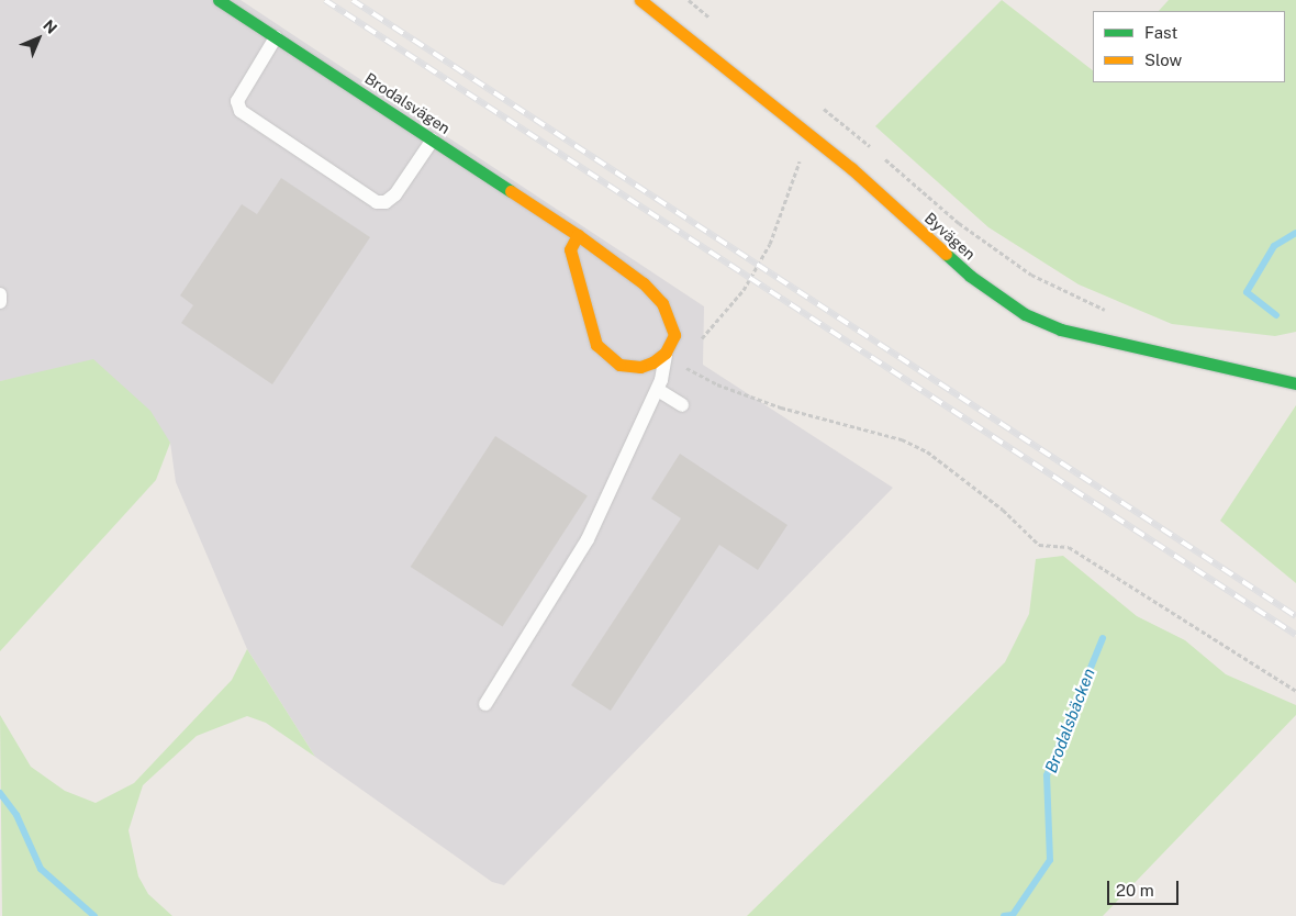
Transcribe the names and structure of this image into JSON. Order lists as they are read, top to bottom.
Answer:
{
  "streets": {
    "street": ["Brodalsvägen", "Byvägen"]
  },
  "water": ["Brodalsbäcken"],
  "legend": ["Fast", "Slow"],
  "scale_bar": "20 m",
  "north": "top right"
}
